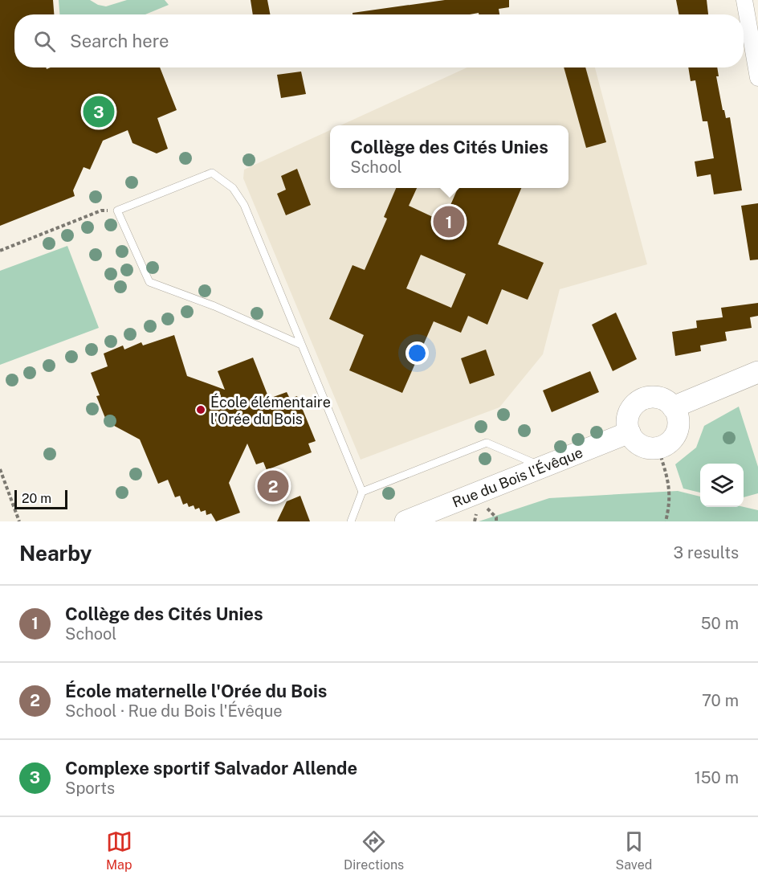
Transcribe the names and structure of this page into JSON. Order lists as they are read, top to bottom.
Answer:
{
  "streets": {
    "street": ["Rue du Bois l'Évêque"]
  },
  "places": ["École élémentaire l'Orée du Bois"],
  "scale_bar": "20 m",
  "page": {
    "search": "Search here",
    "pins": ["3", "1", "2"],
    "popup": ["Collège des Cités Unies", "School"],
    "scale": "20 m",
    "heading": ["Nearby", "3 results"],
    "list": [
      {
        "mark": "1",
        "name": "Collège des Cités Unies",
        "note": "School",
        "value": "50 m"
      },
      {
        "mark": "2",
        "name": "École maternelle l'Orée du Bois",
        "note": "School · Rue du Bois l'Évêque",
        "value": "70 m"
      },
      {
        "mark": "3",
        "name": "Complexe sportif Salvador Allende",
        "note": "Sports",
        "value": "150 m"
      }
    ],
    "nav": ["Map", "Directions", "Saved"]
  }
}
